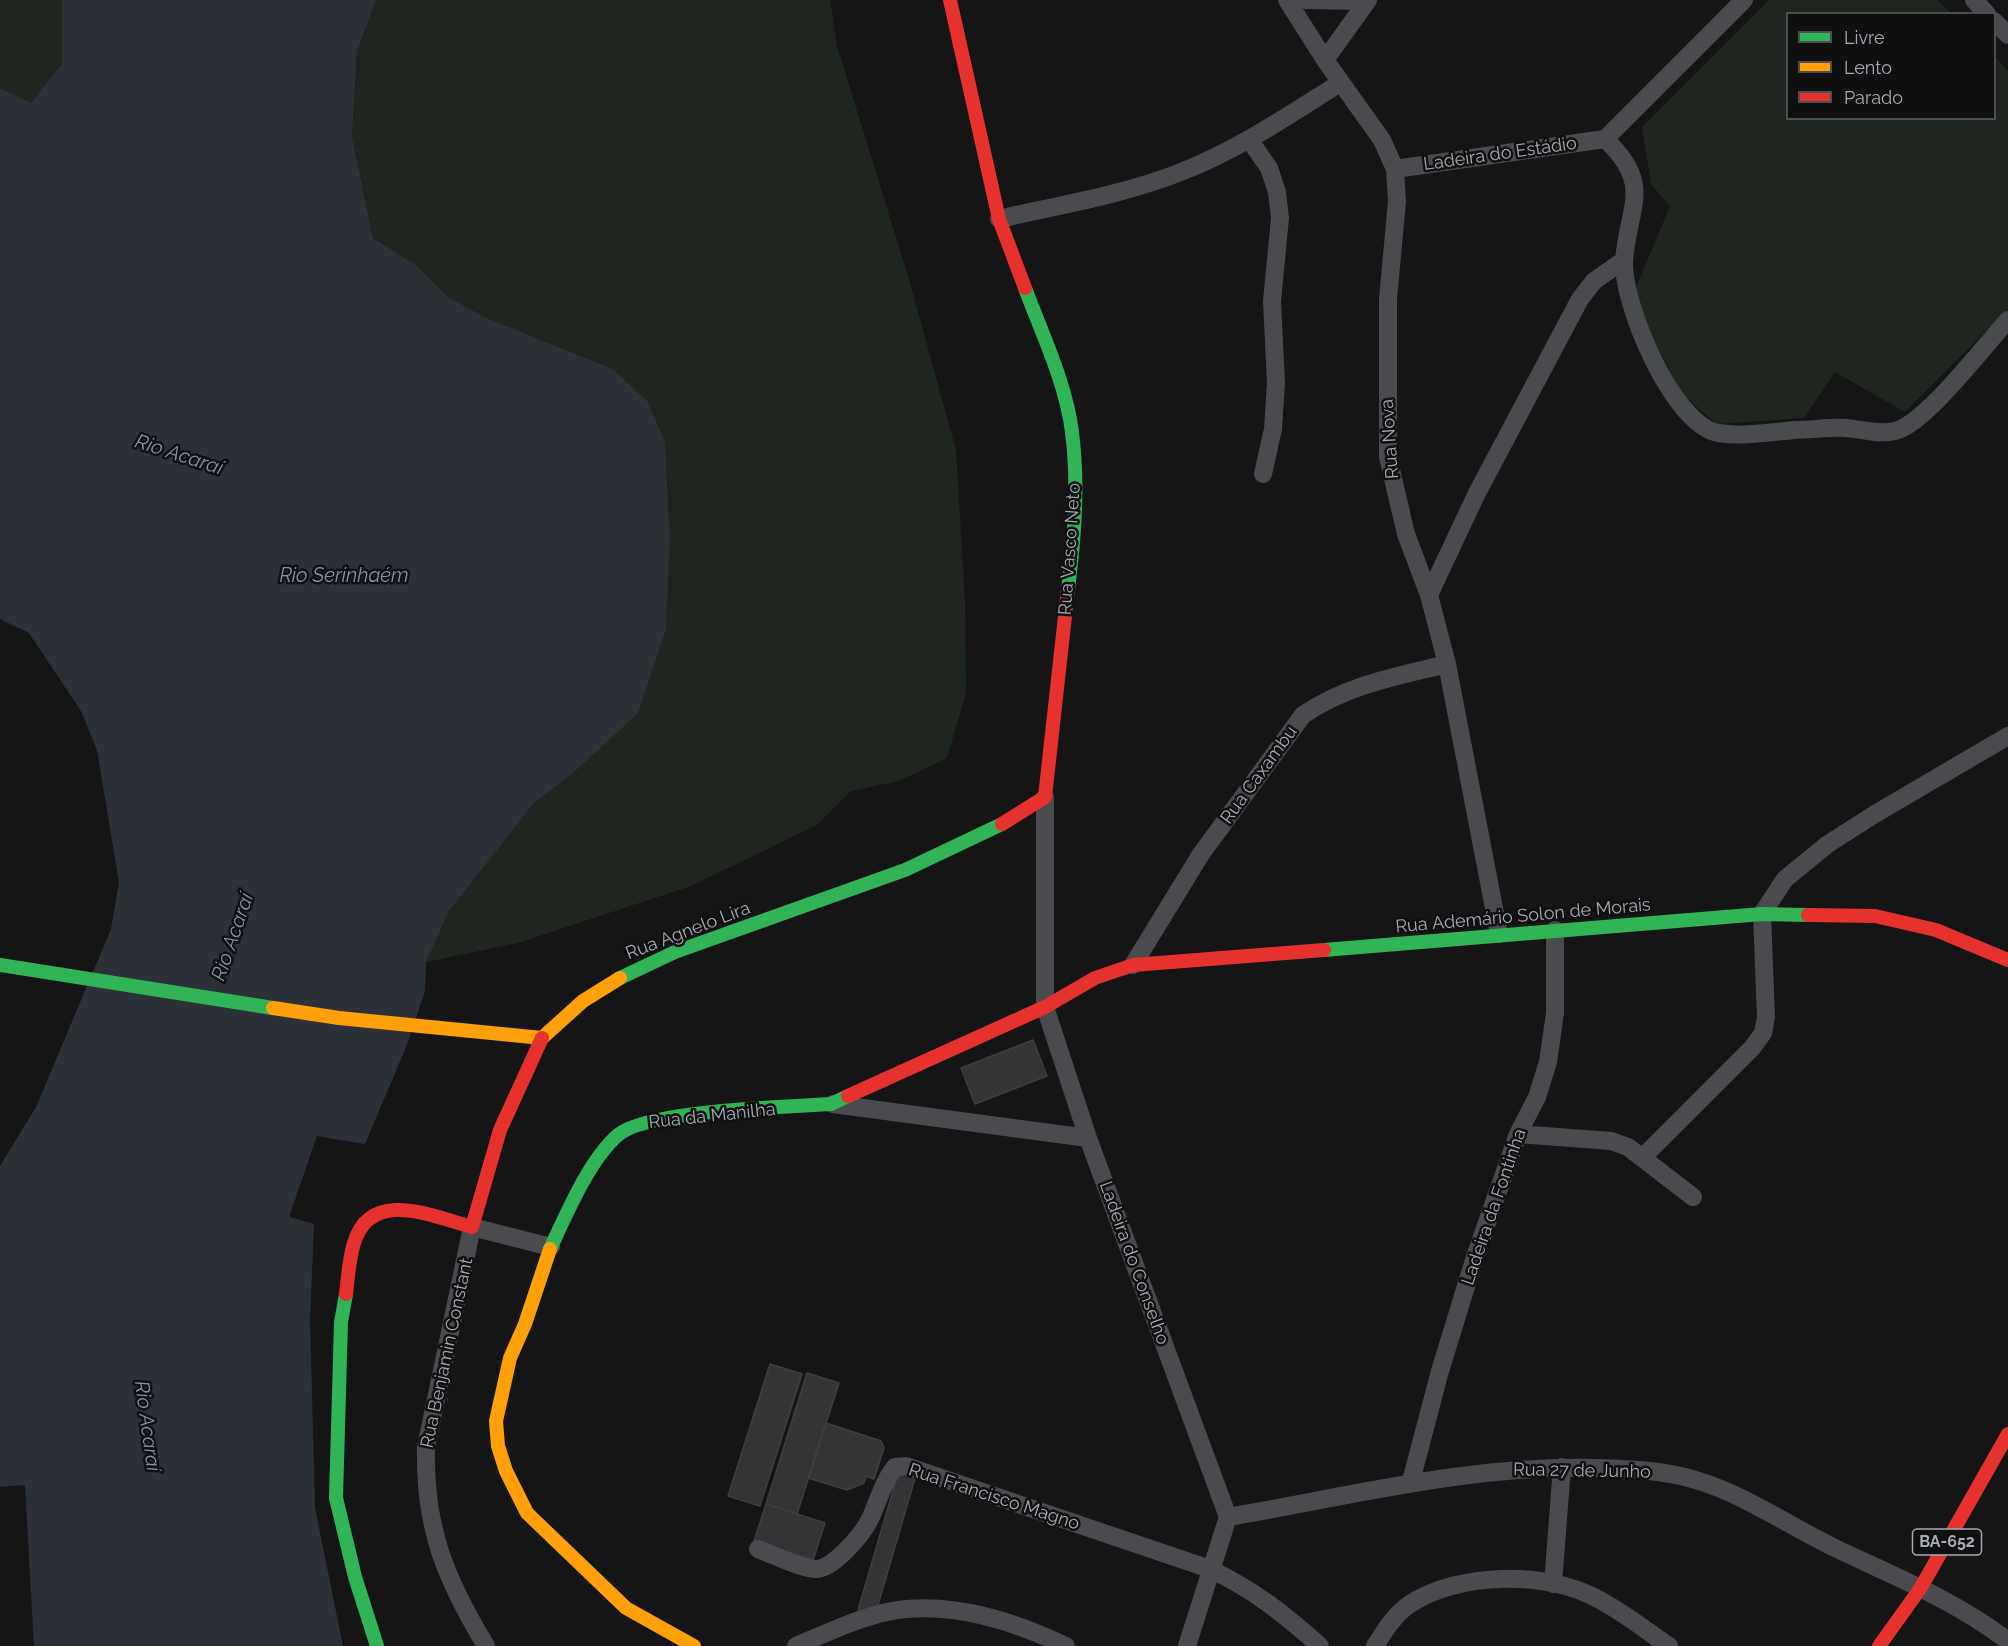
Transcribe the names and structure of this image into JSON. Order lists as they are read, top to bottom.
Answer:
{
  "streets": {
    "street": [
      "Ladeira do Estádio",
      "Rua Nova",
      "Rua Vasco Neto",
      "Rua Caxambu",
      "Rua Ademário Solon de Morais",
      "Rua Agnelo Lira",
      "Rua da Manilha",
      "Ladeira da Fontinha",
      "Ladeira do Conselho",
      "Rua Benjamin Constant",
      "Rua 27 de Junho",
      "Rua Francisco Magno",
      "BA-652"
    ]
  },
  "crossings": [
    ["Ladeira do Estádio", "Rua Nova"],
    ["Rua Nova", "Rua Caxambu"],
    ["Rua Nova", "Rua Ademário Solon de Morais"],
    ["Rua Vasco Neto", "Rua Ademário Solon de Morais"],
    ["Rua Vasco Neto", "Rua Agnelo Lira"],
    ["Rua Vasco Neto", "Rua da Manilha"],
    ["Rua Vasco Neto", "Ladeira do Conselho"],
    ["Rua Caxambu", "Rua Ademário Solon de Morais"],
    ["Rua Ademário Solon de Morais", "Rua da Manilha"],
    ["Rua Ademário Solon de Morais", "Ladeira da Fontinha"],
    ["Rua Ademário Solon de Morais", "Ladeira do Conselho"],
    ["Rua Agnelo Lira", "Rua Benjamin Constant"],
    ["Rua da Manilha", "Ladeira do Conselho"],
    ["Ladeira da Fontinha", "Rua 27 de Junho"],
    ["Ladeira do Conselho", "Rua 27 de Junho"],
    ["Rua 27 de Junho", "BA-652"]
  ],
  "water": ["Rio Acaraí", "Rio Serinhaém"],
  "legend": ["Livre", "Lento", "Parado"]
}
